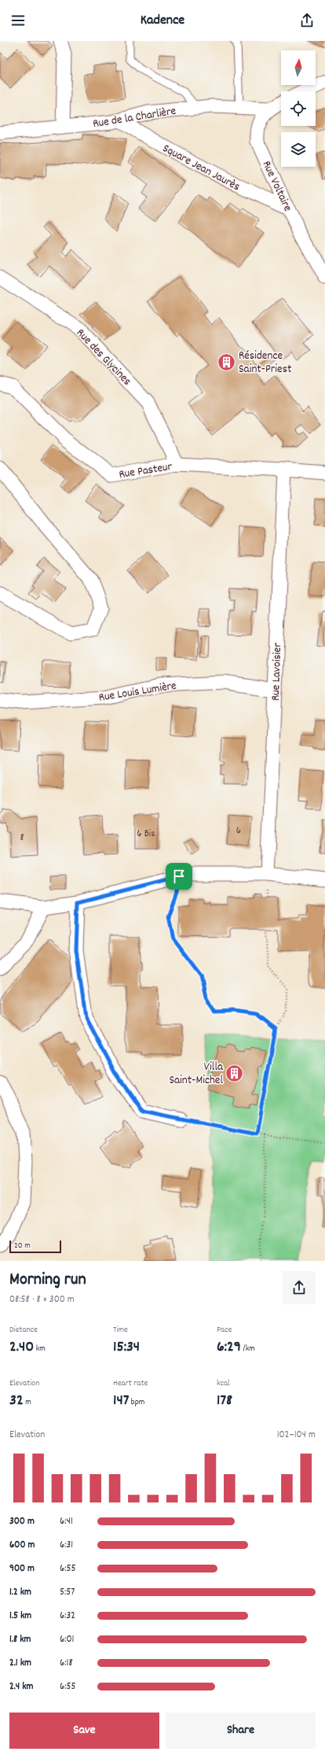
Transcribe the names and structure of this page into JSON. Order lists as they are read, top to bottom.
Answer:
{
  "streets": {
    "street": [
      "Rue de la Charlière",
      "Square Jean Jaurès",
      "Rue Voltaire",
      "Rue des Glycines",
      "Rue Pasteur",
      "Rue Lavoisier",
      "Rue Louis Lumière"
    ]
  },
  "crossings": [
    ["Rue de la Charlière", "Square Jean Jaurès"],
    ["Rue de la Charlière", "Rue Voltaire"],
    ["Square Jean Jaurès", "Rue Voltaire"],
    ["Rue des Glycines", "Rue Pasteur"],
    ["Rue Pasteur", "Rue Lavoisier"],
    ["Rue Lavoisier", "Rue Louis Lumière"]
  ],
  "places": {
    "building": ["Résidence Saint-Priest", "Villa Saint-Michel"]
  },
  "house_numbers": ["6", "6 Bis", "8"],
  "scale_bar": "20 m",
  "north": "top",
  "page": {
    "header": "Kadence",
    "scale": "20 m",
    "heading": ["Morning run", "08:58 · 8 × 300 m"],
    "stats": [
      ["Distance", "2.40 km"],
      ["Time", "15:34"],
      ["Pace", "6:29 /km"],
      ["Elevation", "32 m"],
      ["Heart rate", "147 bpm"],
      ["kcal", "178"]
    ],
    "chart": ["Elevation", "102–104 m"],
    "list": [
      {
        "name": "300 m",
        "note": "6:41"
      },
      {
        "name": "600 m",
        "note": "6:31"
      },
      {
        "name": "900 m",
        "note": "6:55"
      },
      {
        "name": "1.2 km",
        "note": "5:57"
      },
      {
        "name": "1.5 km",
        "note": "6:32"
      },
      {
        "name": "1.8 km",
        "note": "6:01"
      },
      {
        "name": "2.1 km",
        "note": "6:18"
      },
      {
        "name": "2.4 km",
        "note": "6:55"
      }
    ],
    "buttons": ["Save", "Share"]
  }
}
